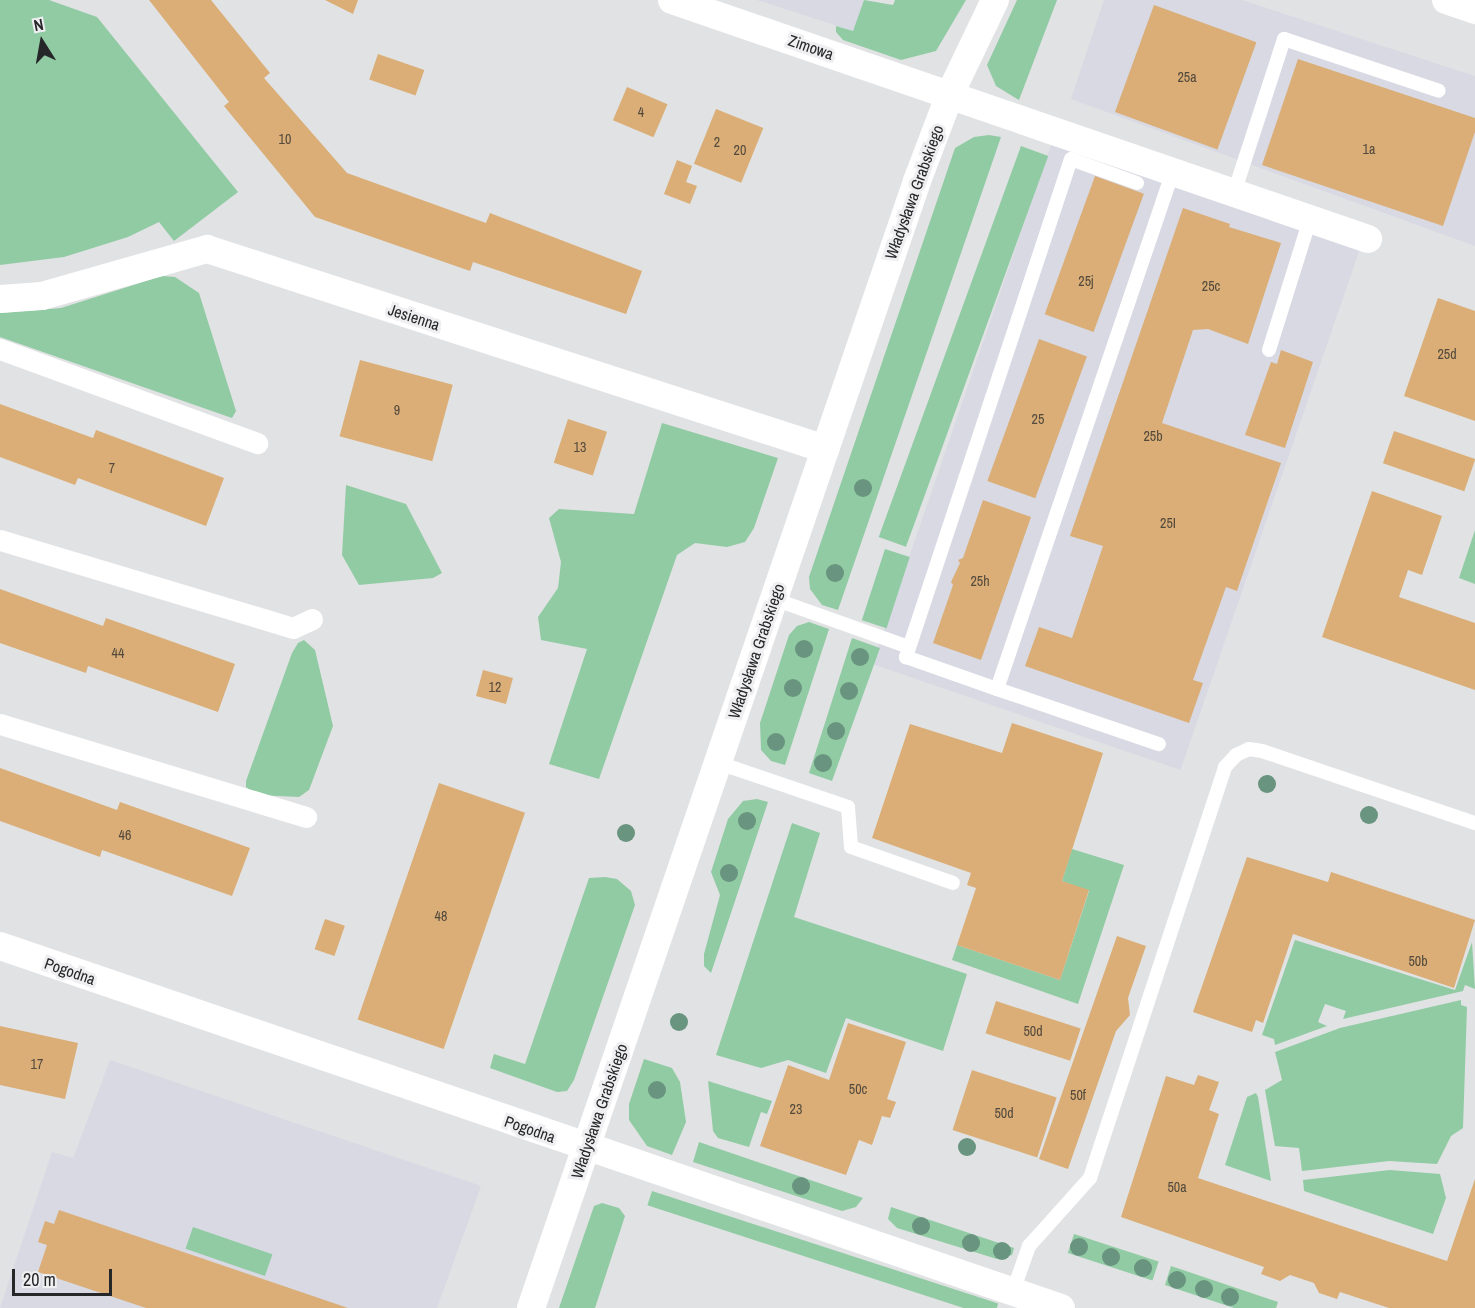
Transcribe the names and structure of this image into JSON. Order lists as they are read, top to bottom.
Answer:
{
  "streets": {
    "street": [
      "Zimowa",
      "Władysława Grabskiego",
      "Jesienna",
      "Pogodna"
    ]
  },
  "crossings": [
    ["Zimowa", "Władysława Grabskiego"],
    ["Władysława Grabskiego", "Jesienna"],
    ["Władysława Grabskiego", "Pogodna"]
  ],
  "house_numbers": [
    "25a",
    "4",
    "10",
    "2",
    "1a",
    "20",
    "25j",
    "25c",
    "25d",
    "9",
    "25",
    "25b",
    "13",
    "7",
    "25I",
    "25h",
    "44",
    "12",
    "46",
    "48",
    "50b",
    "50d",
    "17",
    "50c",
    "50f",
    "23",
    "50d",
    "50a"
  ],
  "scale_bar": "20 m",
  "north": "top"
}
